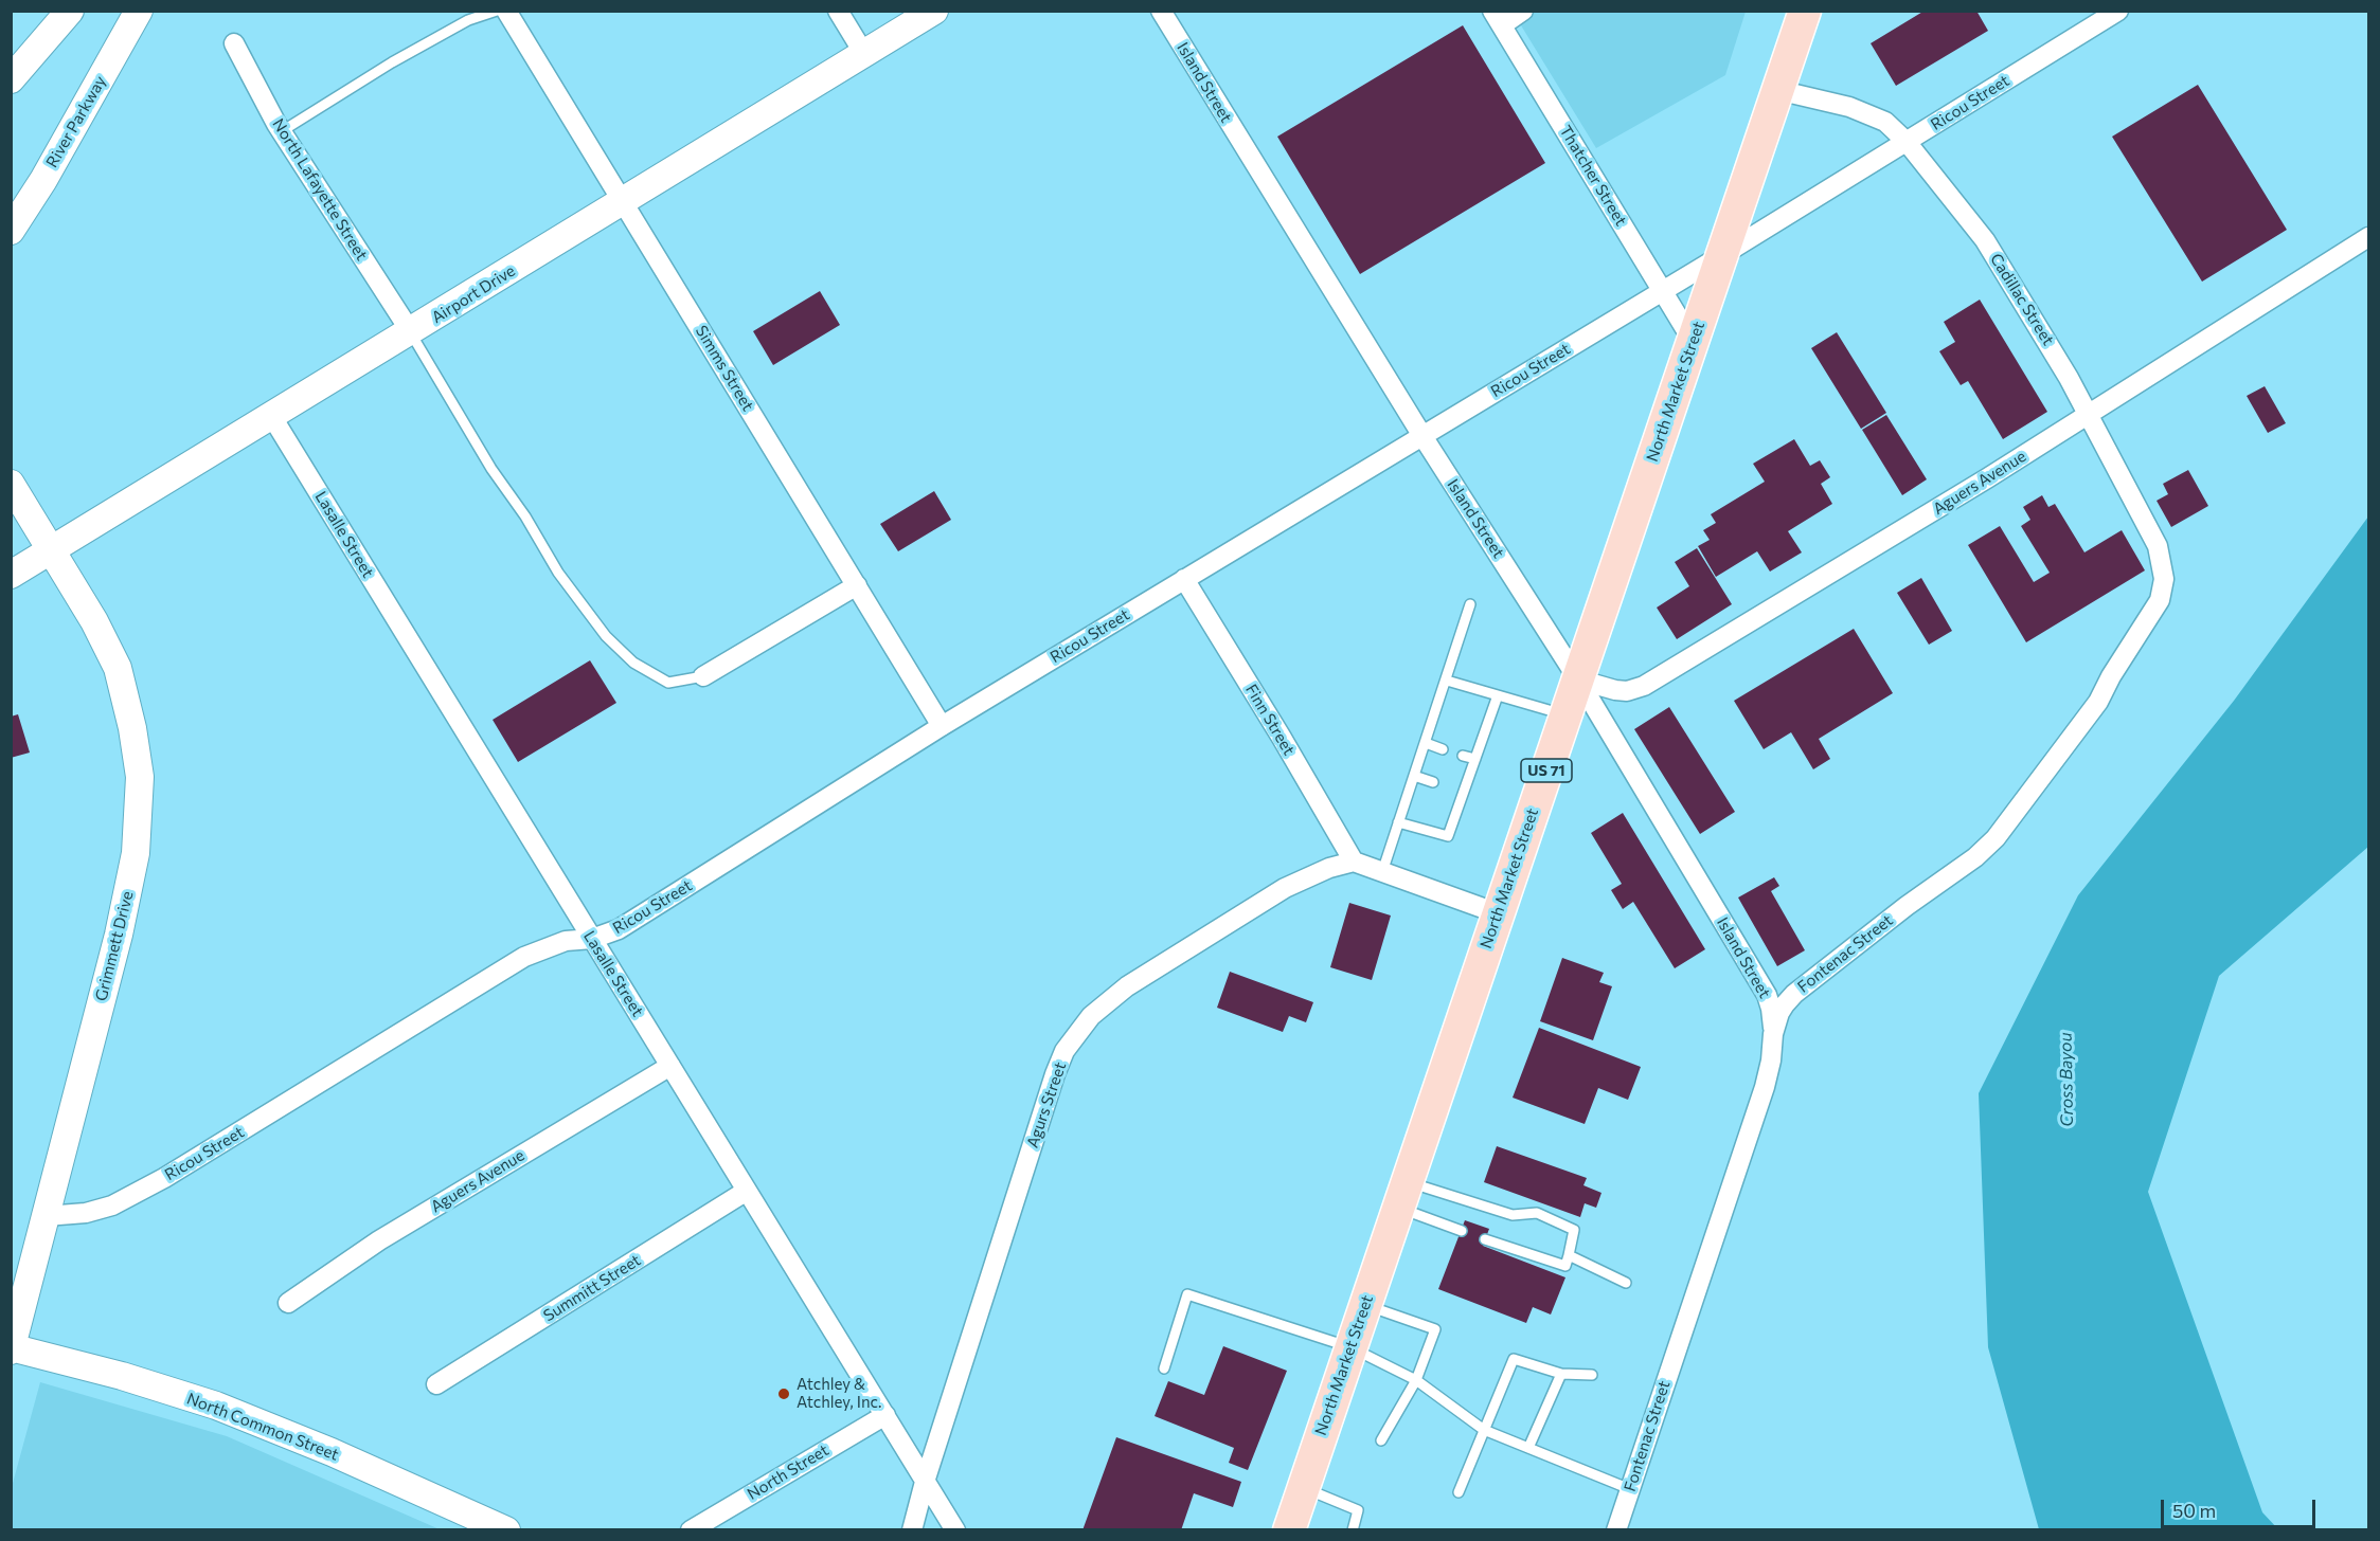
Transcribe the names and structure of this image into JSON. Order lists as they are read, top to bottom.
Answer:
{
  "streets": {
    "main road": [
      "River Parkway",
      "Airport Drive",
      "North Market Street",
      "US 71",
      "Grimmett Drive",
      "North Common Street"
    ],
    "street": [
      "Island Street",
      "Ricou Street",
      "Thatcher Street",
      "North Lafayette Street",
      "Cadillac Street",
      "Simms Street",
      "Aguers Avenue",
      "Lasalle Street",
      "Finn Street",
      "Fontenac Street",
      "Agurs Street",
      "Summitt Street",
      "North Street"
    ]
  },
  "crossings": [
    ["Island Street", "Ricou Street"],
    ["Island Street", "North Market Street"],
    ["Island Street", "Aguers Avenue"],
    ["Island Street", "Fontenac Street"],
    ["Ricou Street", "Thatcher Street"],
    ["Ricou Street", "Cadillac Street"],
    ["Ricou Street", "Simms Street"],
    ["Ricou Street", "North Market Street"],
    ["Ricou Street", "Lasalle Street"],
    ["Ricou Street", "Finn Street"],
    ["Ricou Street", "Grimmett Drive"],
    ["Thatcher Street", "North Market Street"],
    ["North Lafayette Street", "Airport Drive"],
    ["Airport Drive", "Simms Street"],
    ["Airport Drive", "Lasalle Street"],
    ["Airport Drive", "Grimmett Drive"],
    ["Cadillac Street", "North Market Street"],
    ["Cadillac Street", "Aguers Avenue"],
    ["Cadillac Street", "Fontenac Street"],
    ["North Market Street", "Aguers Avenue"],
    ["Aguers Avenue", "Lasalle Street"],
    ["Lasalle Street", "Agurs Street"],
    ["Lasalle Street", "Summitt Street"],
    ["Lasalle Street", "North Street"],
    ["Finn Street", "Agurs Street"],
    ["Grimmett Drive", "North Common Street"]
  ],
  "water": ["Cross Bayou"],
  "places": ["Atchley & Atchley, Inc."],
  "scale_bar": "50 m"
}
